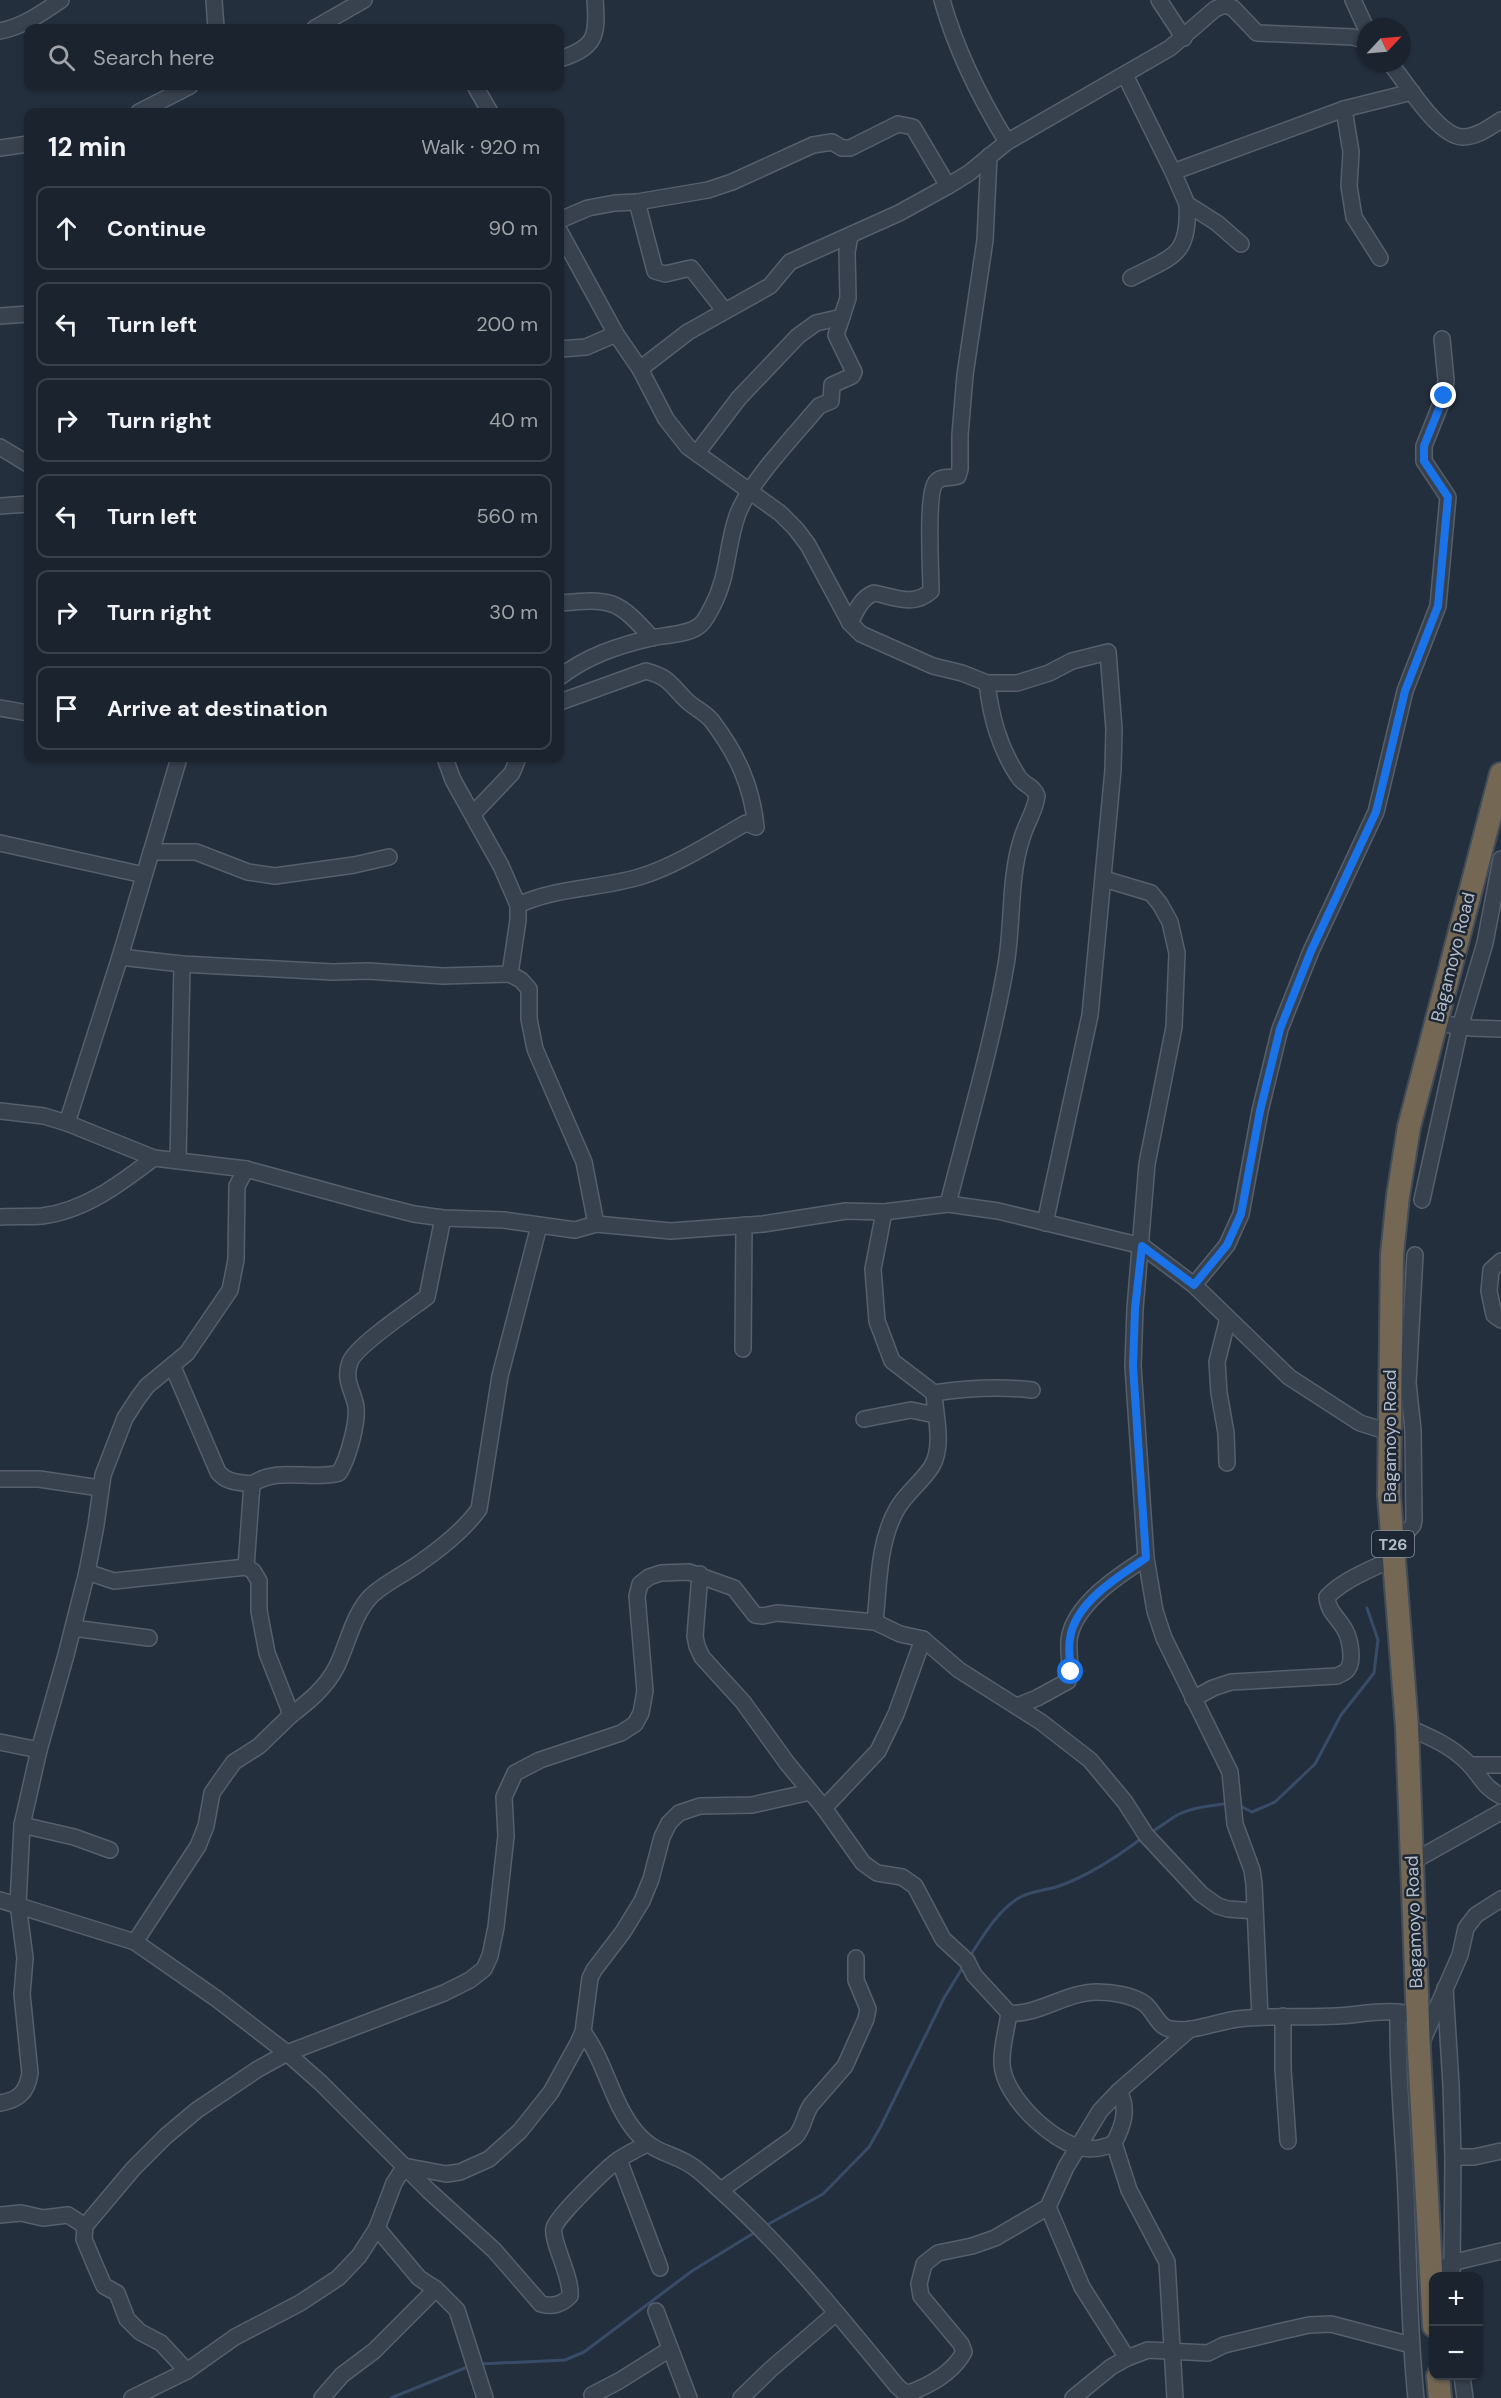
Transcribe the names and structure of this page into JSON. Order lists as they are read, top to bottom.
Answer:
{
  "streets": {
    "highway": ["Bagamoyo Road", "T26"]
  },
  "north": "top right",
  "page": {
    "search": "Search here",
    "heading": ["12 min", "Walk · 920 m"],
    "list": [
      ["Continue", "90 m"],
      ["Turn left", "200 m"],
      ["Turn right", "40 m"],
      ["Turn left", "560 m"],
      ["Turn right", "30 m"],
      "Arrive at destination"
    ],
    "map_buttons": ["+", "−"]
  }
}
